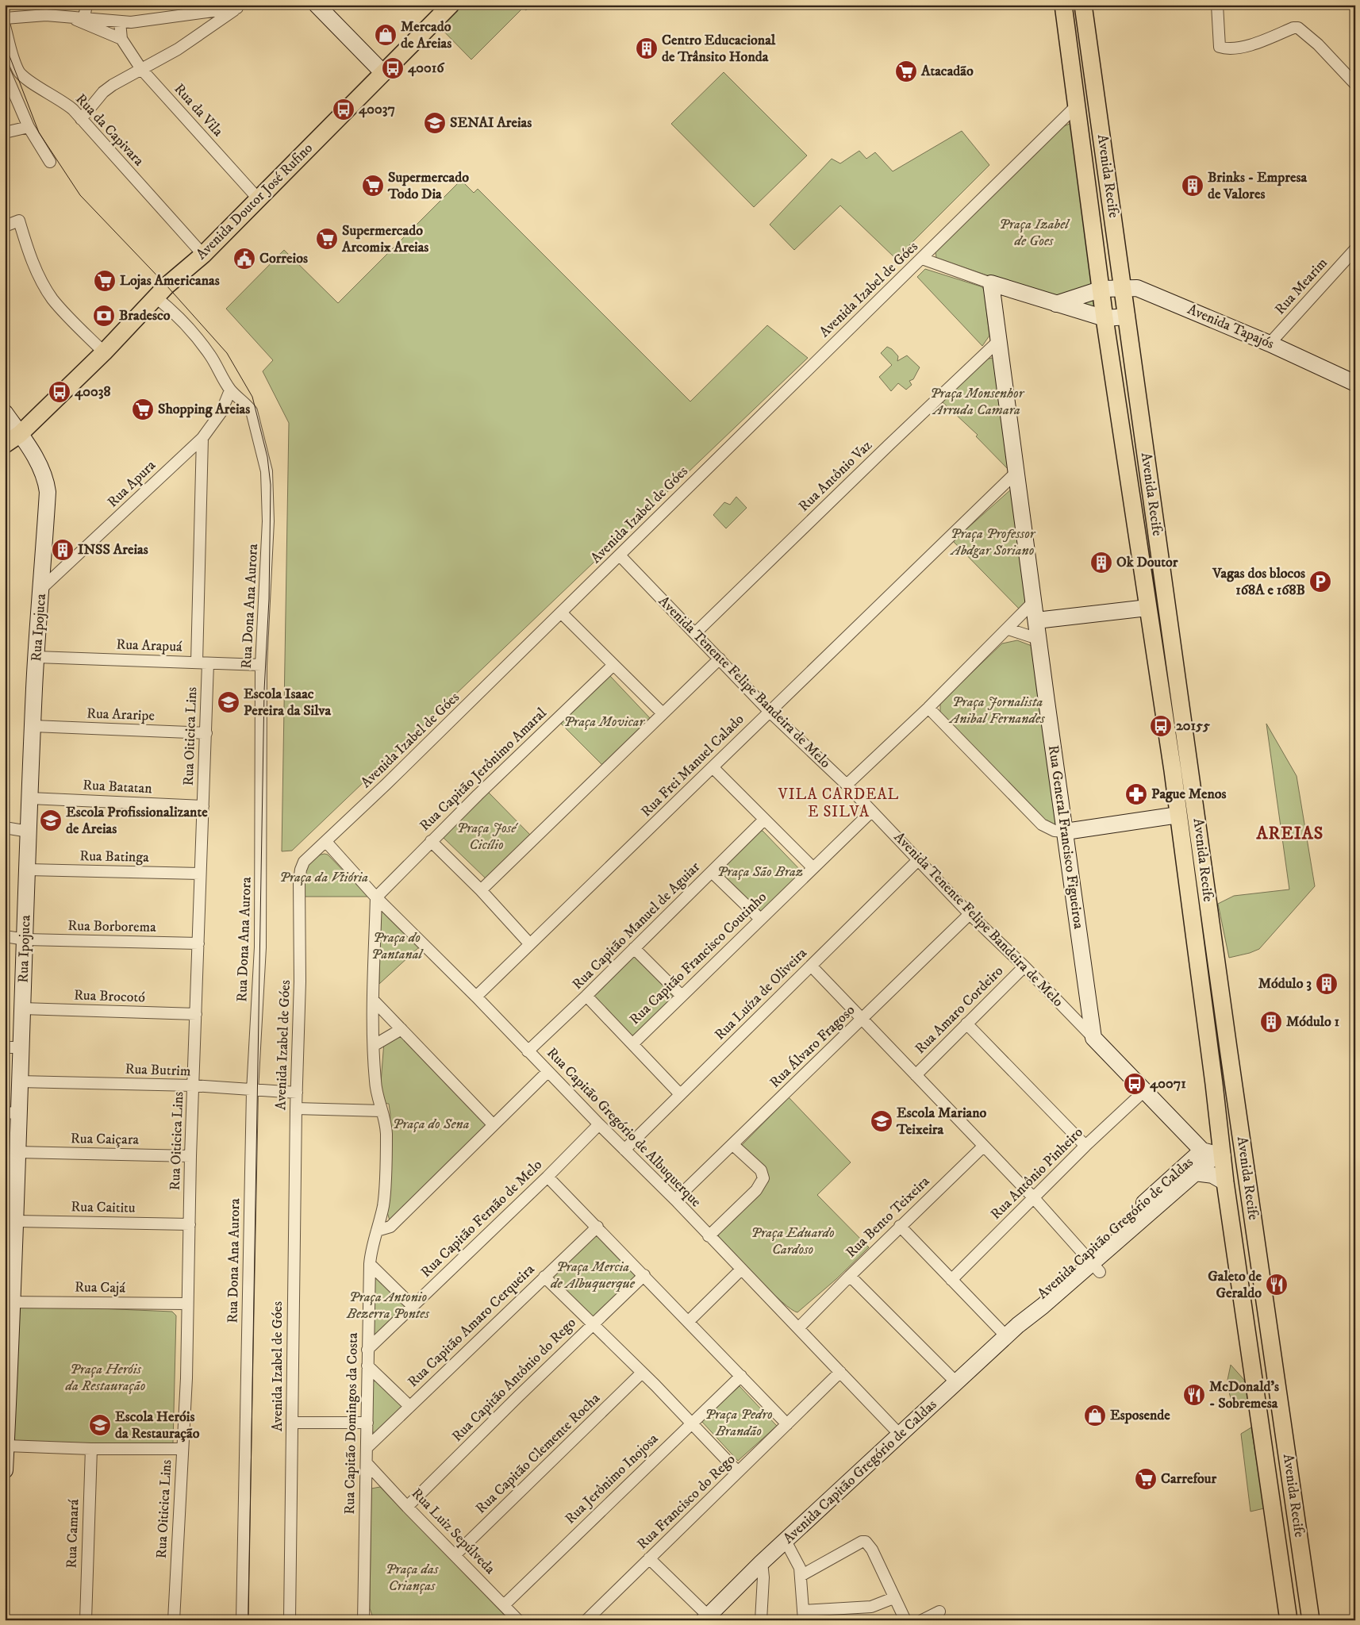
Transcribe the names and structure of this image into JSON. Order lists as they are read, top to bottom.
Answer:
{
  "streets": {
    "main road": [
      "Avenida Recife",
      "Avenida Doutor José Rufino",
      "Avenida Tapajós",
      "Rua Ipojuca",
      "Avenida Tenente Felipe Bandeira de Melo",
      "Rua General Francisco Figueiroa",
      "Avenida Capitão Gregório de Caldas"
    ],
    "street": [
      "Rua da Vila",
      "Rua da Capivara",
      "Rua Mearim",
      "Avenida Izabel de Góes",
      "Rua Antônio Vaz",
      "Rua Apura",
      "Rua Dona Ana Aurora",
      "Rua Arapuá",
      "Rua Araripe",
      "Rua Oiticica Lins",
      "Rua Frei Manuel Calado",
      "Rua Capitão Jerônimo Amaral",
      "Rua Batatan",
      "Rua Batinga",
      "Rua Capitão Manuel de Aguiar",
      "Rua Borborema",
      "Rua Capitão Francisco Coutinho",
      "Rua Luíza de Oliveira",
      "Rua Brocotó",
      "Rua Amaro Cordeiro",
      "Rua Álvaro Fragoso",
      "Rua Butrim",
      "Rua Capitão Gregório de Albuquerque",
      "Rua Caiçara",
      "Rua Antônio Pinheiro",
      "Rua Caititu",
      "Rua Bento Teixeira",
      "Rua Capitão Fernão de Melo",
      "Rua Cajá",
      "Rua Capitão Amaro Cerqueira",
      "Rua Capitão Antônio do Rego",
      "Rua Capitão Domingos da Costa",
      "Rua Capitão Clemente Rocha",
      "Rua Jerônimo Inojosa",
      "Rua Francisco do Rego",
      "Rua Luiz Sepúlveda",
      "Rua Camará"
    ]
  },
  "crossings": [
    ["Rua da Vila", "Avenida Doutor José Rufino"],
    ["Rua da Capivara", "Avenida Doutor José Rufino"],
    ["Avenida Recife", "Avenida Izabel de Góes"],
    ["Avenida Recife", "Avenida Tapajós"],
    ["Avenida Recife", "Avenida Tenente Felipe Bandeira de Melo"],
    ["Avenida Recife", "Avenida Capitão Gregório de Caldas"],
    ["Avenida Doutor José Rufino", "Rua Dona Ana Aurora"],
    ["Avenida Doutor José Rufino", "Rua Ipojuca"],
    ["Rua Mearim", "Avenida Tapajós"],
    ["Avenida Izabel de Góes", "Avenida Tenente Felipe Bandeira de Melo"],
    ["Avenida Izabel de Góes", "Rua Butrim"],
    ["Avenida Izabel de Góes", "Rua Capitão Gregório de Albuquerque"],
    ["Rua Antônio Vaz", "Avenida Tenente Felipe Bandeira de Melo"],
    ["Rua Antônio Vaz", "Rua General Francisco Figueiroa"],
    ["Rua Apura", "Rua Dona Ana Aurora"],
    ["Rua Apura", "Rua Ipojuca"],
    ["Rua Apura", "Rua Oiticica Lins"],
    ["Rua Dona Ana Aurora", "Rua Arapuá"],
    ["Rua Dona Ana Aurora", "Rua Butrim"],
    ["Rua Ipojuca", "Rua Arapuá"],
    ["Rua Ipojuca", "Rua Araripe"],
    ["Rua Ipojuca", "Rua Batatan"],
    ["Rua Ipojuca", "Rua Batinga"],
    ["Rua Ipojuca", "Rua Borborema"],
    ["Rua Ipojuca", "Rua Brocotó"],
    ["Rua Ipojuca", "Rua Butrim"],
    ["Rua Ipojuca", "Rua Caiçara"],
    ["Rua Ipojuca", "Rua Caititu"],
    ["Rua Ipojuca", "Rua Cajá"],
    ["Rua Arapuá", "Rua Oiticica Lins"],
    ["Avenida Tenente Felipe Bandeira de Melo", "Rua Frei Manuel Calado"],
    ["Avenida Tenente Felipe Bandeira de Melo", "Rua General Francisco Figueiroa"],
    ["Avenida Tenente Felipe Bandeira de Melo", "Rua Capitão Francisco Coutinho"],
    ["Avenida Tenente Felipe Bandeira de Melo", "Rua Luíza de Oliveira"],
    ["Avenida Tenente Felipe Bandeira de Melo", "Rua Amaro Cordeiro"],
    ["Avenida Tenente Felipe Bandeira de Melo", "Rua Álvaro Fragoso"],
    ["Avenida Tenente Felipe Bandeira de Melo", "Rua Antônio Pinheiro"],
    ["Avenida Tenente Felipe Bandeira de Melo", "Avenida Capitão Gregório de Caldas"],
    ["Rua Araripe", "Rua Oiticica Lins"],
    ["Rua Oiticica Lins", "Rua Batatan"],
    ["Rua Oiticica Lins", "Rua Batinga"],
    ["Rua Oiticica Lins", "Rua Borborema"],
    ["Rua Oiticica Lins", "Rua Brocotó"],
    ["Rua Oiticica Lins", "Rua Butrim"],
    ["Rua Oiticica Lins", "Rua Caiçara"],
    ["Rua Oiticica Lins", "Rua Caititu"],
    ["Rua Oiticica Lins", "Rua Cajá"],
    ["Rua Frei Manuel Calado", "Rua General Francisco Figueiroa"],
    ["Rua Frei Manuel Calado", "Rua Capitão Gregório de Albuquerque"],
    ["Rua Capitão Jerônimo Amaral", "Rua Capitão Gregório de Albuquerque"],
    ["Rua Capitão Jerônimo Amaral", "Rua Capitão Domingos da Costa"],
    ["Rua Capitão Manuel de Aguiar", "Rua Capitão Gregório de Albuquerque"],
    ["Rua Luíza de Oliveira", "Rua Capitão Gregório de Albuquerque"],
    ["Rua Álvaro Fragoso", "Rua Capitão Gregório de Albuquerque"],
    ["Rua Capitão Gregório de Albuquerque", "Rua Bento Teixeira"],
    ["Rua Capitão Gregório de Albuquerque", "Rua Capitão Fernão de Melo"],
    ["Rua Capitão Gregório de Albuquerque", "Avenida Capitão Gregório de Caldas"],
    ["Rua Capitão Gregório de Albuquerque", "Rua Capitão Domingos da Costa"],
    ["Rua Capitão Gregório de Albuquerque", "Rua Francisco do Rego"],
    ["Rua Capitão Fernão de Melo", "Rua Capitão Domingos da Costa"],
    ["Rua Capitão Amaro Cerqueira", "Rua Capitão Domingos da Costa"],
    ["Rua Capitão Antônio do Rego", "Rua Luiz Sepúlveda"],
    ["Rua Capitão Domingos da Costa", "Rua Luiz Sepúlveda"],
    ["Rua Capitão Clemente Rocha", "Rua Luiz Sepúlveda"],
    ["Rua Jerônimo Inojosa", "Rua Luiz Sepúlveda"]
  ],
  "districts": ["VILA CARDEAL E SILVA", "AREIAS"],
  "parks": [
    "Praça Izabel de Goes",
    "Praça Monsenhor Arruda Camara",
    "Praça Professor Abdgar Soriano",
    "Praça Jornalista Anibal Fernandes",
    "Praça Movicar",
    "Praça José Cicílio",
    "Praça São Braz",
    "Praça da Vtiória",
    "Praça do Pantanal",
    "Praça do Sena",
    "Praça Eduardo Cardoso",
    "Praça Mercia de Albuquerque",
    "Praça Antonio Bezerra Pontes",
    "Praça Heróis da Restauração",
    "Praça Pedro Brandão",
    "Praça das Crianças"
  ],
  "places": {
    "shop": ["Mercado de Areias", "Esposende"],
    "building": [
      "Centro Educacional de Trânsito Honda",
      "Brinks - Empresa de Valores",
      "INSS Areias",
      "Ok Doutor",
      "Módulo 3",
      "Módulo 1"
    ],
    "bus stop": [
      "40016",
      "40037",
      "40038",
      "20155",
      "40071"
    ],
    "supermarket": [
      "Atacadão",
      "Supermercado Todo Dia",
      "Supermercado Arcomix Areias",
      "Lojas Americanas",
      "Shopping Areias",
      "Carrefour"
    ],
    "school or university": [
      "SENAI Areias",
      "Escola Isaac Pereira da Silva",
      "Escola Profissionalizante de Areias",
      "Escola Mariano Teixeira",
      "Escola Heróis da Restauração"
    ],
    "public building": ["Correios"],
    "bank": ["Bradesco"],
    "parking": ["Vagas dos blocos 168A e 168B"],
    "pharmacy": ["Pague Menos"],
    "restaurant": ["Galeto de Geraldo", "McDonald's - Sobremesa"]
  }
}
